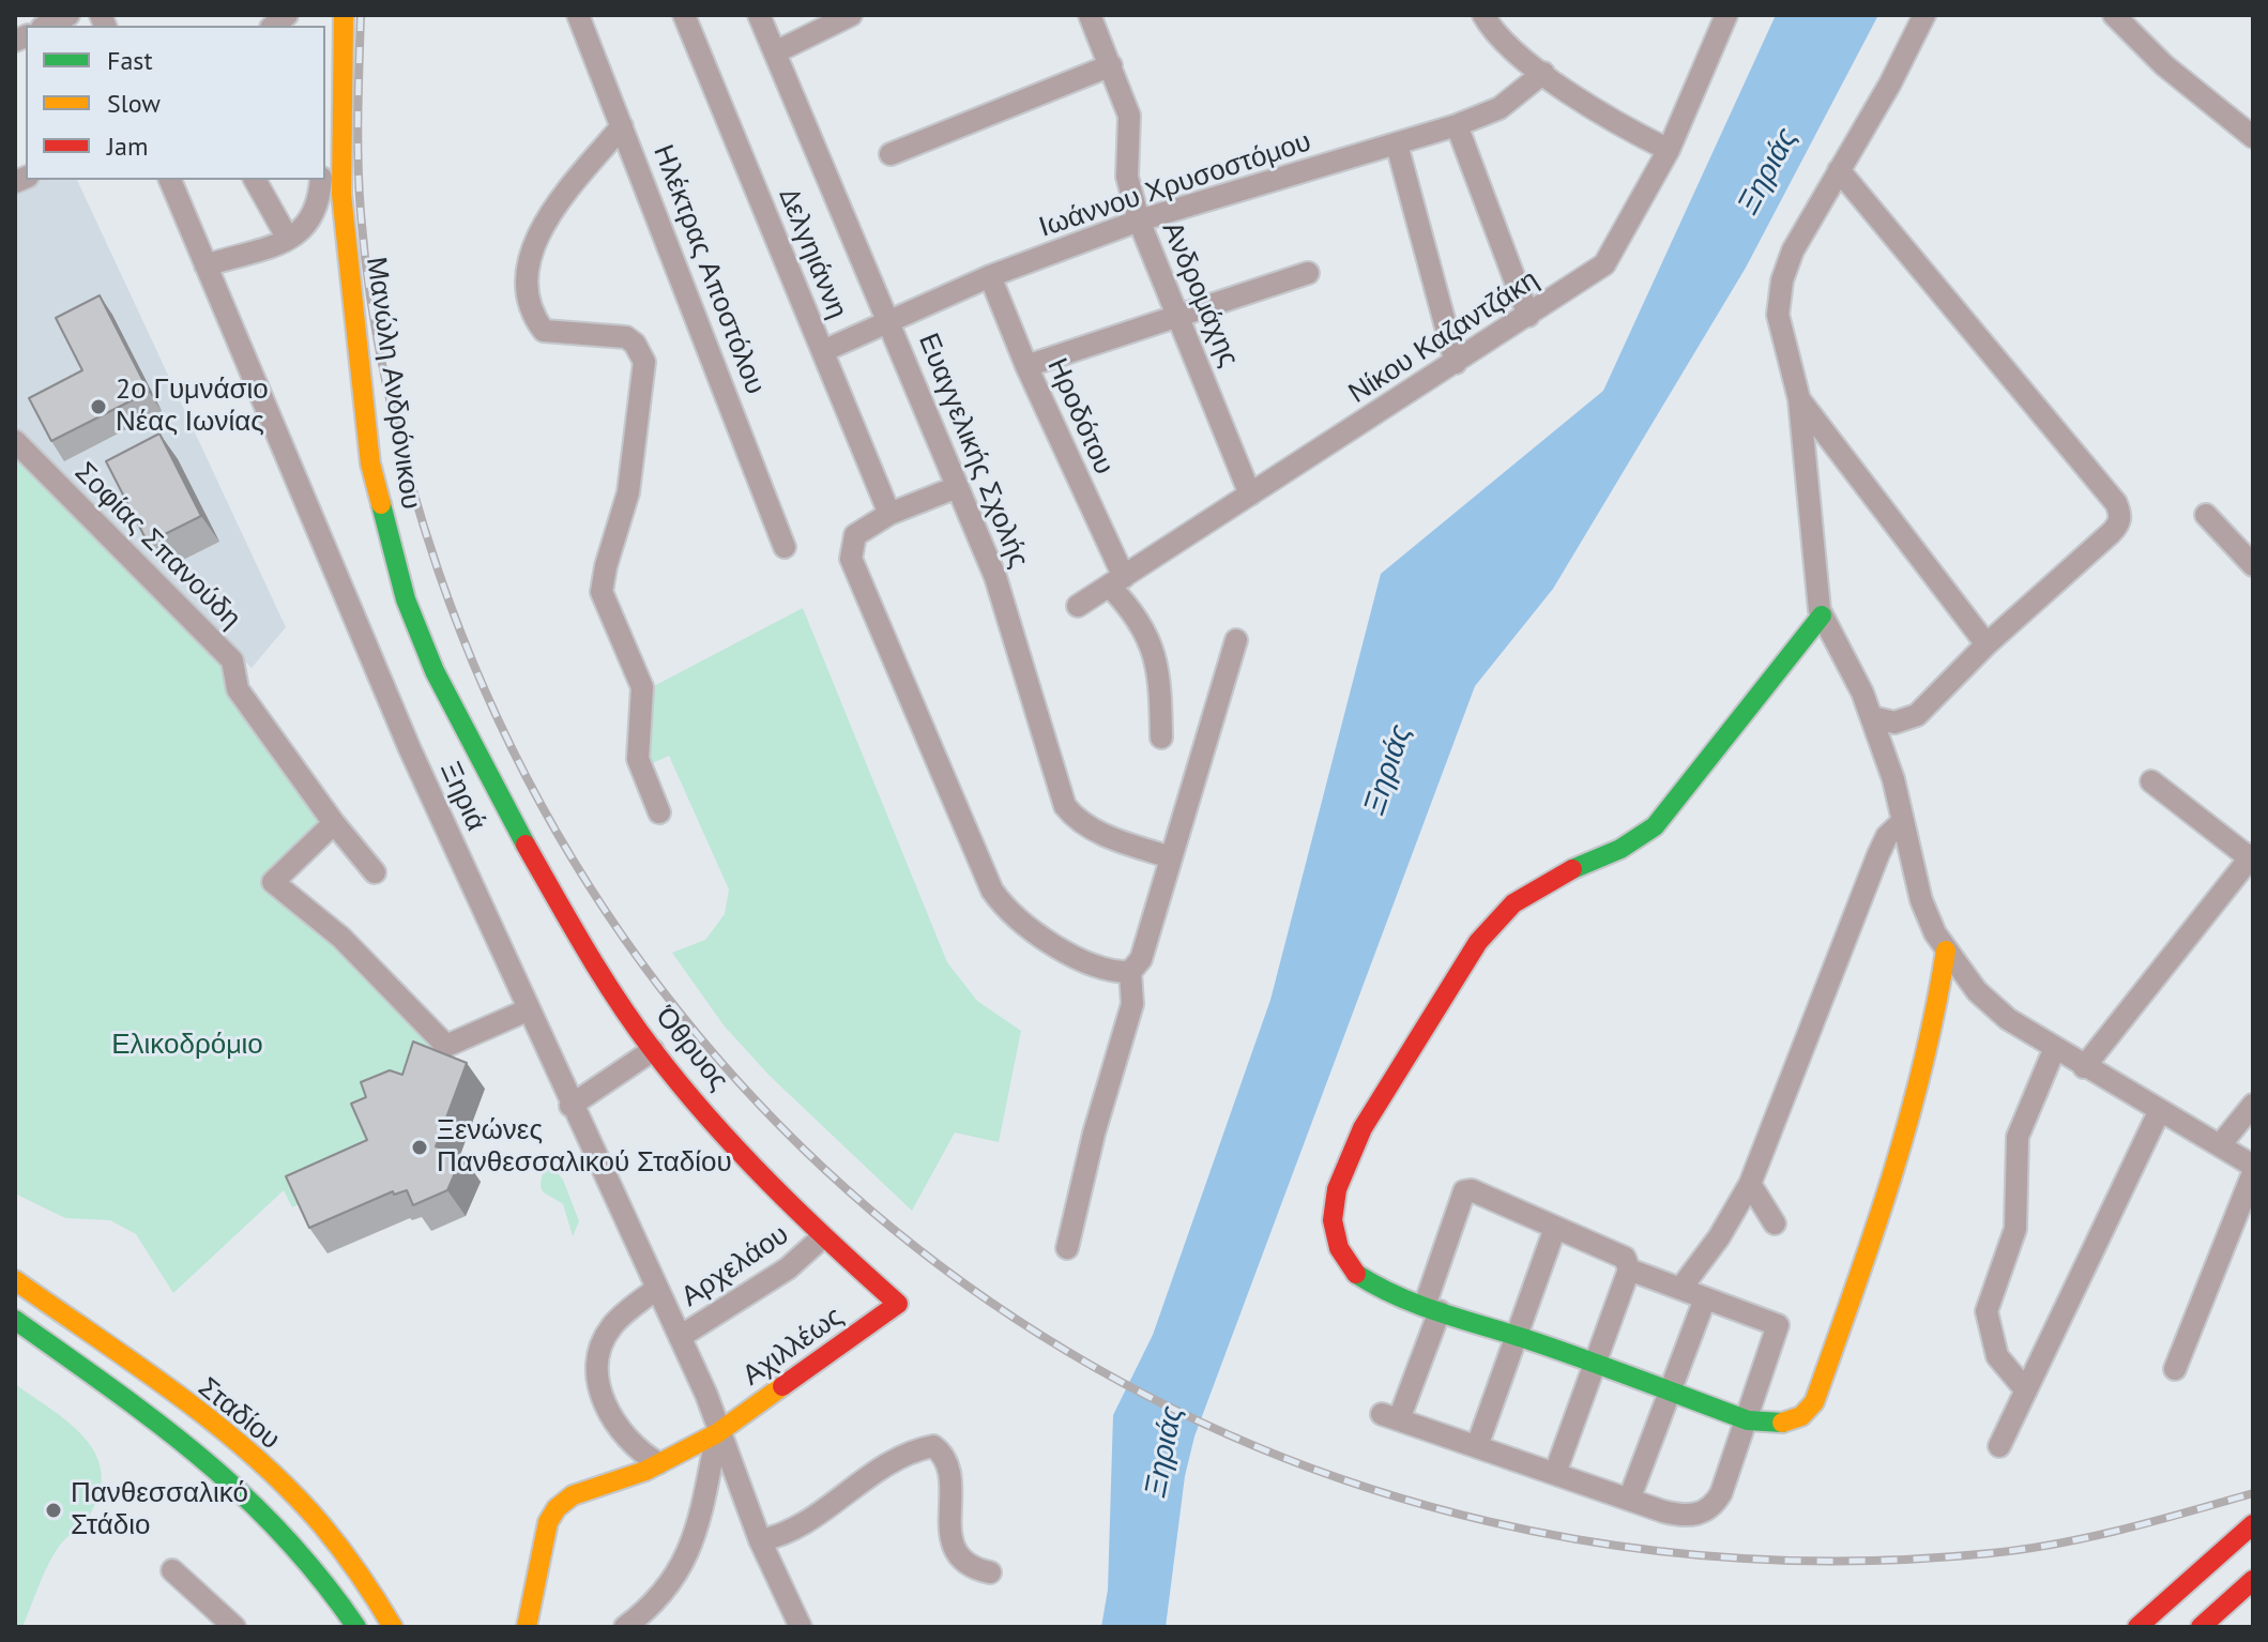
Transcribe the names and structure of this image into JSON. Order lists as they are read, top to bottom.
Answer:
{
  "streets": {
    "street": [
      "Ιωάννου Χρυσοστόμου",
      "Δελγηιάννη",
      "Ηλέκτρας Αποστόλου",
      "Ανδρομάχης",
      "Νίκου Καζαντζάκη",
      "Μανώλη Ανδρόνικου",
      "Ηροδότου",
      "Ευαγγελικής Σχολής",
      "Σοφίας Σπανούδη",
      "Ξηριά",
      "Όθρυος",
      "Αρχελάου",
      "Αχιλλέως",
      "Σταδίου"
    ]
  },
  "crossings": [
    ["Ιωάννου Χρυσοστόμου", "Δελγηιάννη"],
    ["Ιωάννου Χρυσοστόμου", "Ανδρομάχης"],
    ["Ιωάννου Χρυσοστόμου", "Ηροδότου"],
    ["Ιωάννου Χρυσοστόμου", "Ευαγγελικής Σχολής"],
    ["Ανδρομάχης", "Νίκου Καζαντζάκη"],
    ["Νίκου Καζαντζάκη", "Ηροδότου"],
    ["Μανώλη Ανδρόνικου", "Όθρυος"],
    ["Ξηριά", "Αρχελάου"],
    ["Ξηριά", "Αχιλλέως"],
    ["Όθρυος", "Αρχελάου"],
    ["Όθρυος", "Αχιλλέως"]
  ],
  "water": ["Ξηριάς"],
  "parks": ["Ελικοδρόμιο"],
  "places": ["2ο Γυμνάσιο Νέας Ιωνίας", "Ξενώνες Πανθεσσαλικού Σταδίου", "Πανθεσσαλικό Στάδιο"],
  "legend": ["Fast", "Slow", "Jam"]
}
